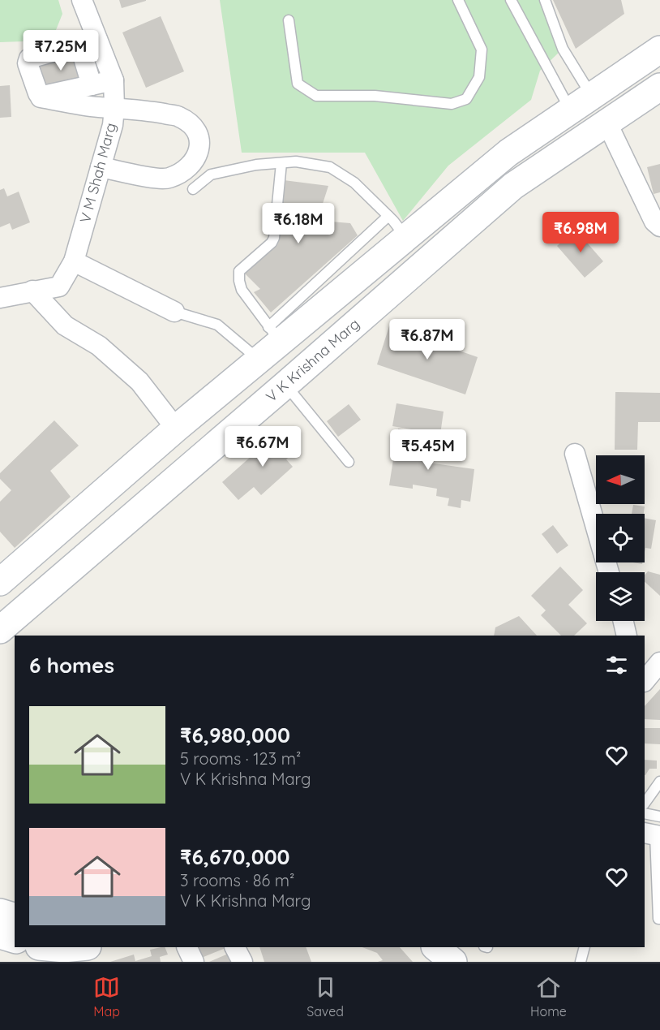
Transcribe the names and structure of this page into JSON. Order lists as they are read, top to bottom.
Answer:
{
  "streets": {
    "main road": ["V K Krishna Marg"],
    "street": ["V M Shah Marg"]
  },
  "north": "left",
  "page": {
    "price": [
      "₹7.25M",
      "₹6.18M",
      "₹6.98M",
      "₹6.87M",
      "₹6.67M",
      "₹5.45M"
    ],
    "heading": "6 homes",
    "list": [
      {
        "name": "₹6,980,000",
        "note": "5 rooms · 123 m² · V K Krishna Marg"
      },
      {
        "name": "₹6,670,000",
        "note": "3 rooms · 86 m² · V K Krishna Marg"
      }
    ],
    "tabs": ["Map", "Saved", "Home"]
  }
}
